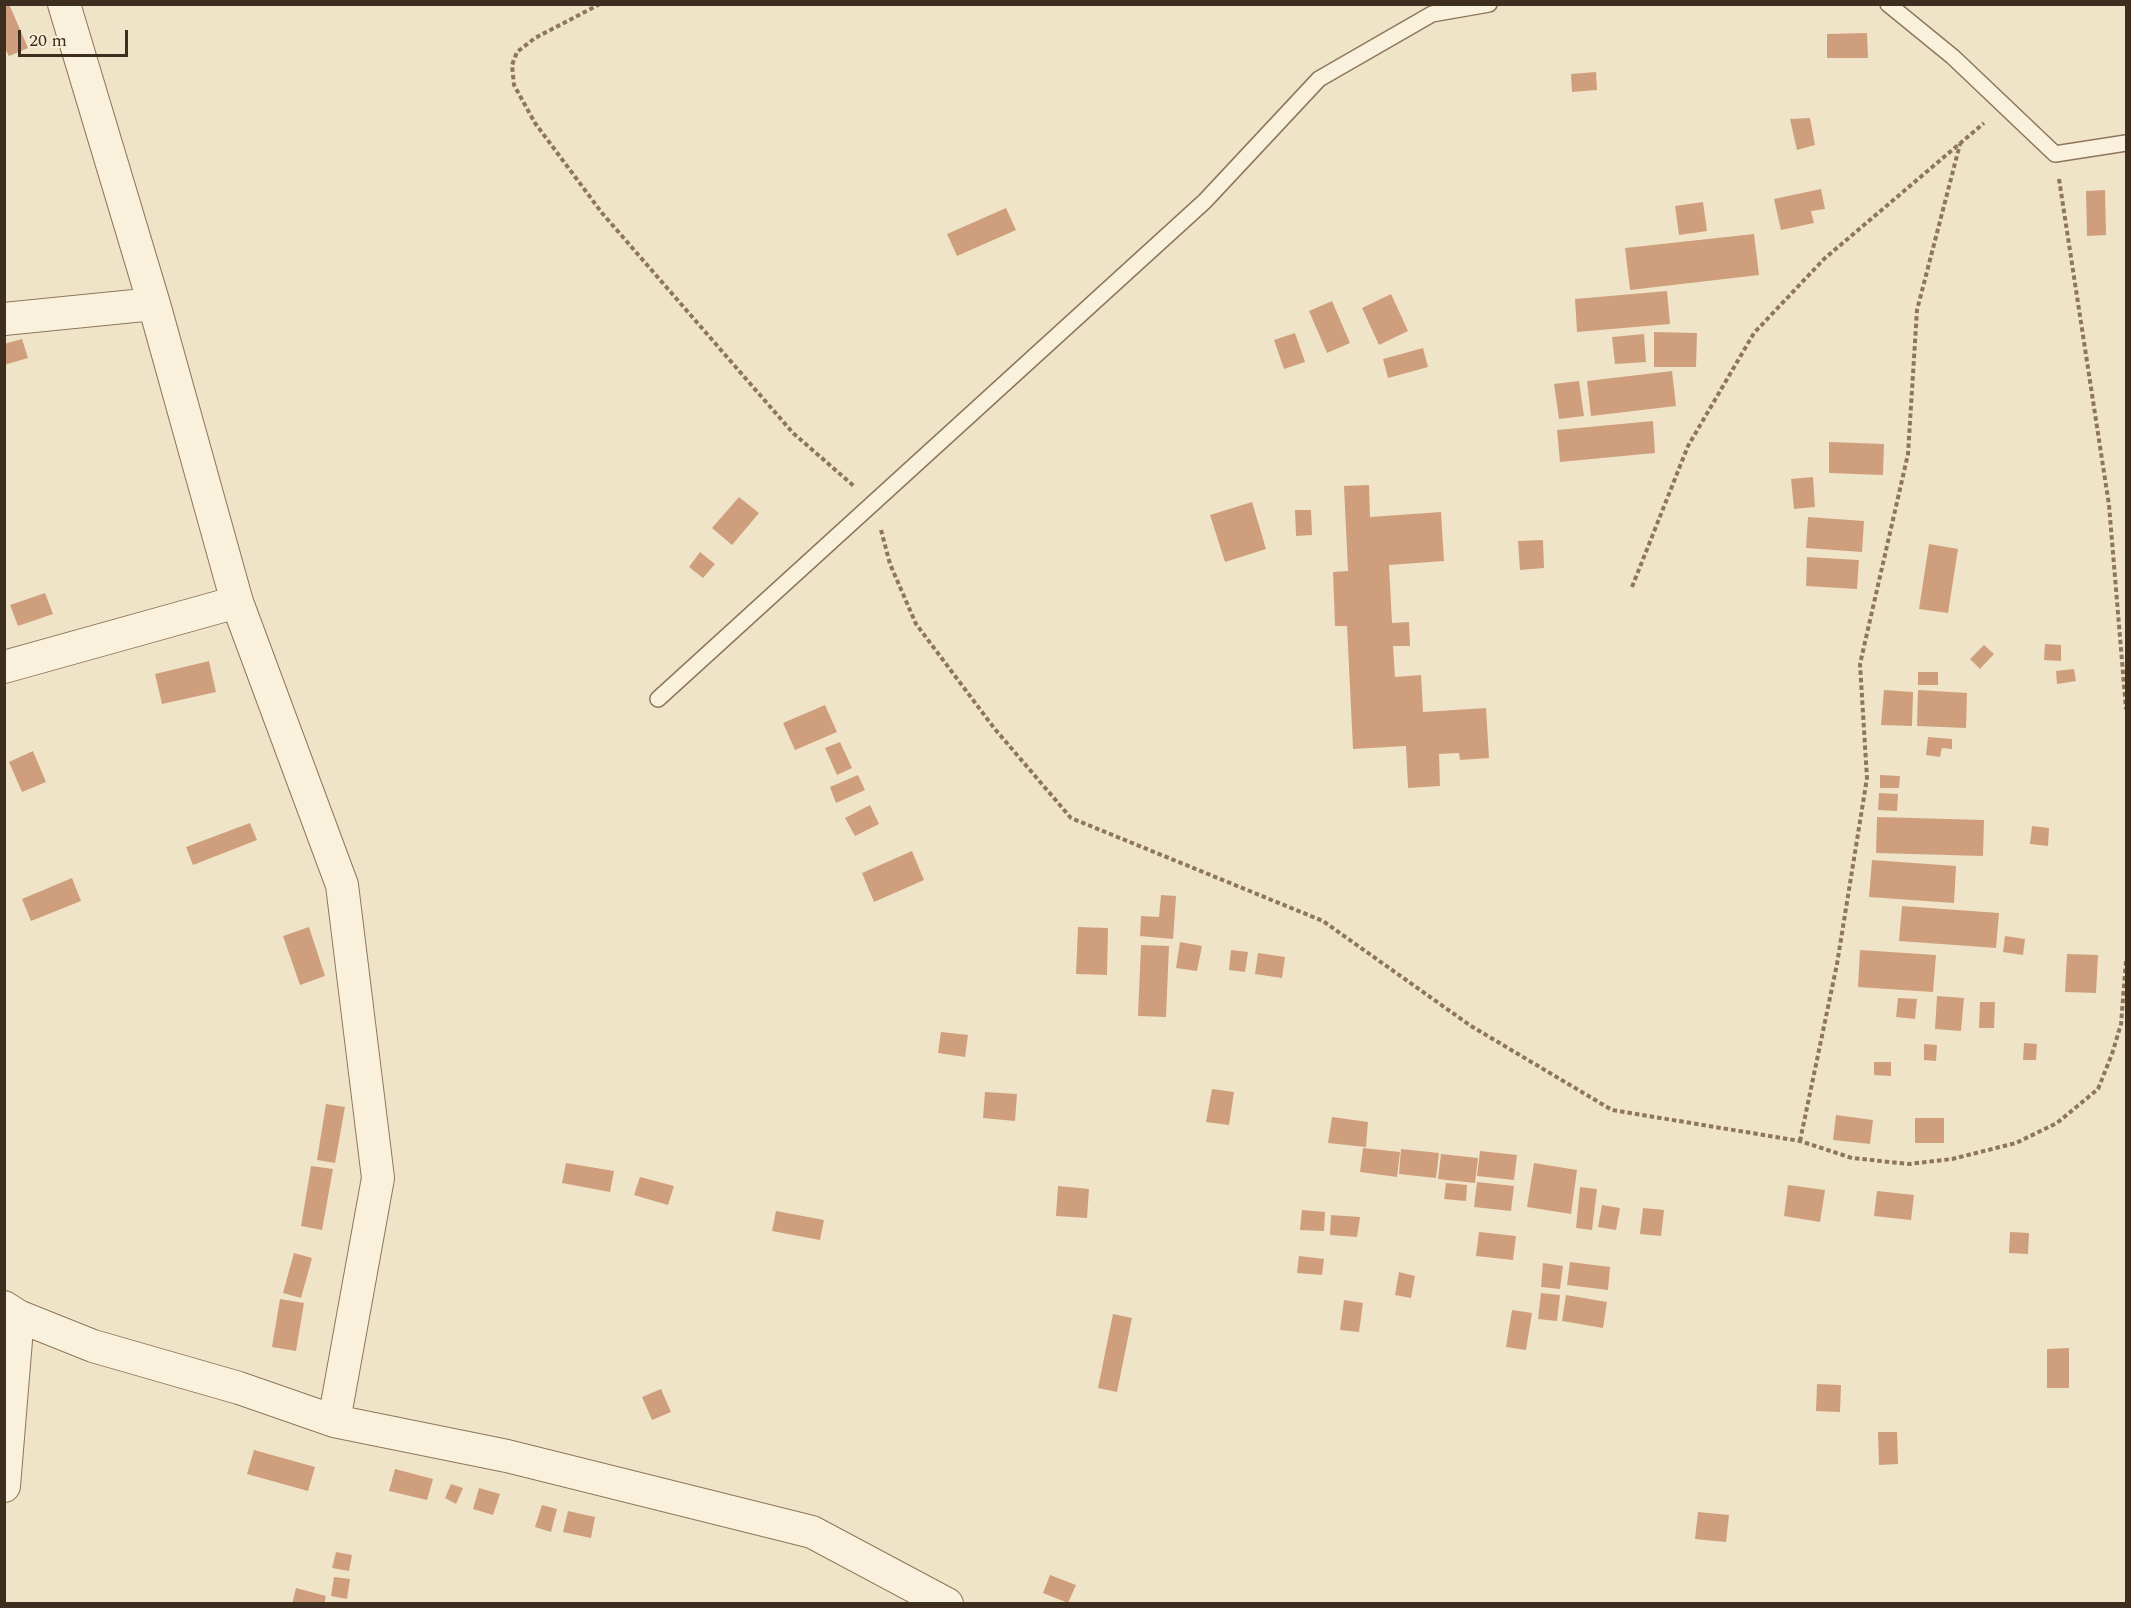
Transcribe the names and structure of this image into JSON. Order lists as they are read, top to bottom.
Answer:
{
  "scale_bar": "20 m"
}
